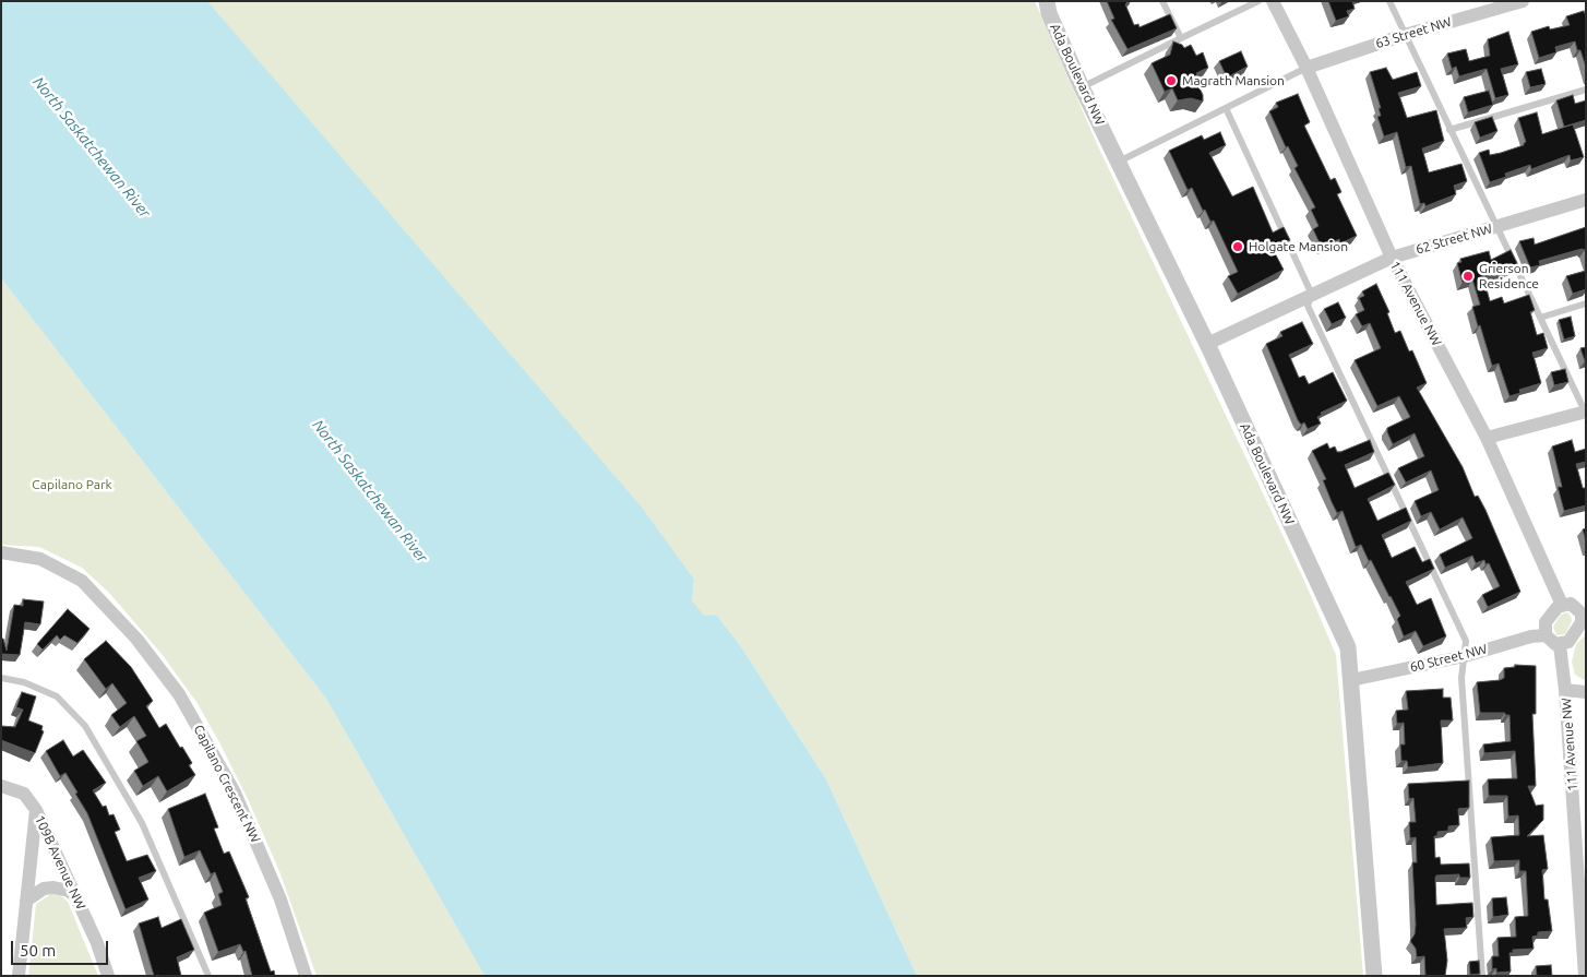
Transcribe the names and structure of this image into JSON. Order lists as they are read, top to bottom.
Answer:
{
  "streets": {
    "street": [
      "63 Street NW",
      "Ada Boulevard NW",
      "62 Street NW",
      "111 Avenue NW",
      "60 Street NW",
      "Capilano Crescent NW",
      "109B Avenue NW"
    ]
  },
  "crossings": [
    ["63 Street NW", "111 Avenue NW"],
    ["Ada Boulevard NW", "62 Street NW"],
    ["Ada Boulevard NW", "60 Street NW"],
    ["62 Street NW", "111 Avenue NW"],
    ["111 Avenue NW", "60 Street NW"]
  ],
  "water": ["North Saskatchewan River"],
  "parks": ["Capilano Park"],
  "places": ["Magrath Mansion", "Holgate Mansion", "Grierson Residence"],
  "scale_bar": "50 m"
}
